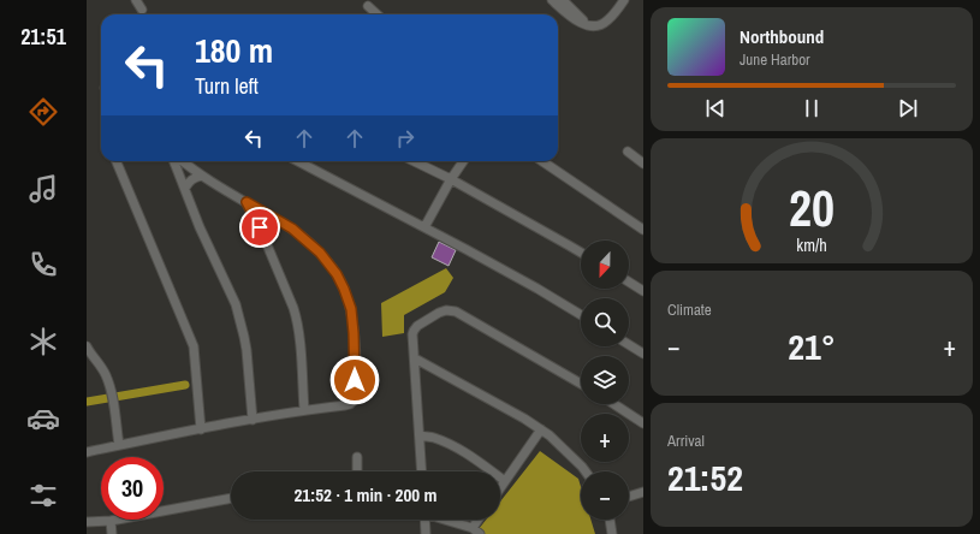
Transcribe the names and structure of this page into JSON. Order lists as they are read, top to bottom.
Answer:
{
  "north": "bottom",
  "page": {
    "tabs": "21:51",
    "turn": ["180 m", "Turn left"],
    "song": ["Northbound", "June Harbor"],
    "map_buttons": ["+", "−"],
    "tile": [
      "Climate",
      ["Arrival", "21:52"]
    ],
    "heat": ["−", "21°", "+"],
    "limit": "30",
    "trip": "21:52 · 1 min · 200 m",
    "gauge": ["20", "km/h"]
  }
}
